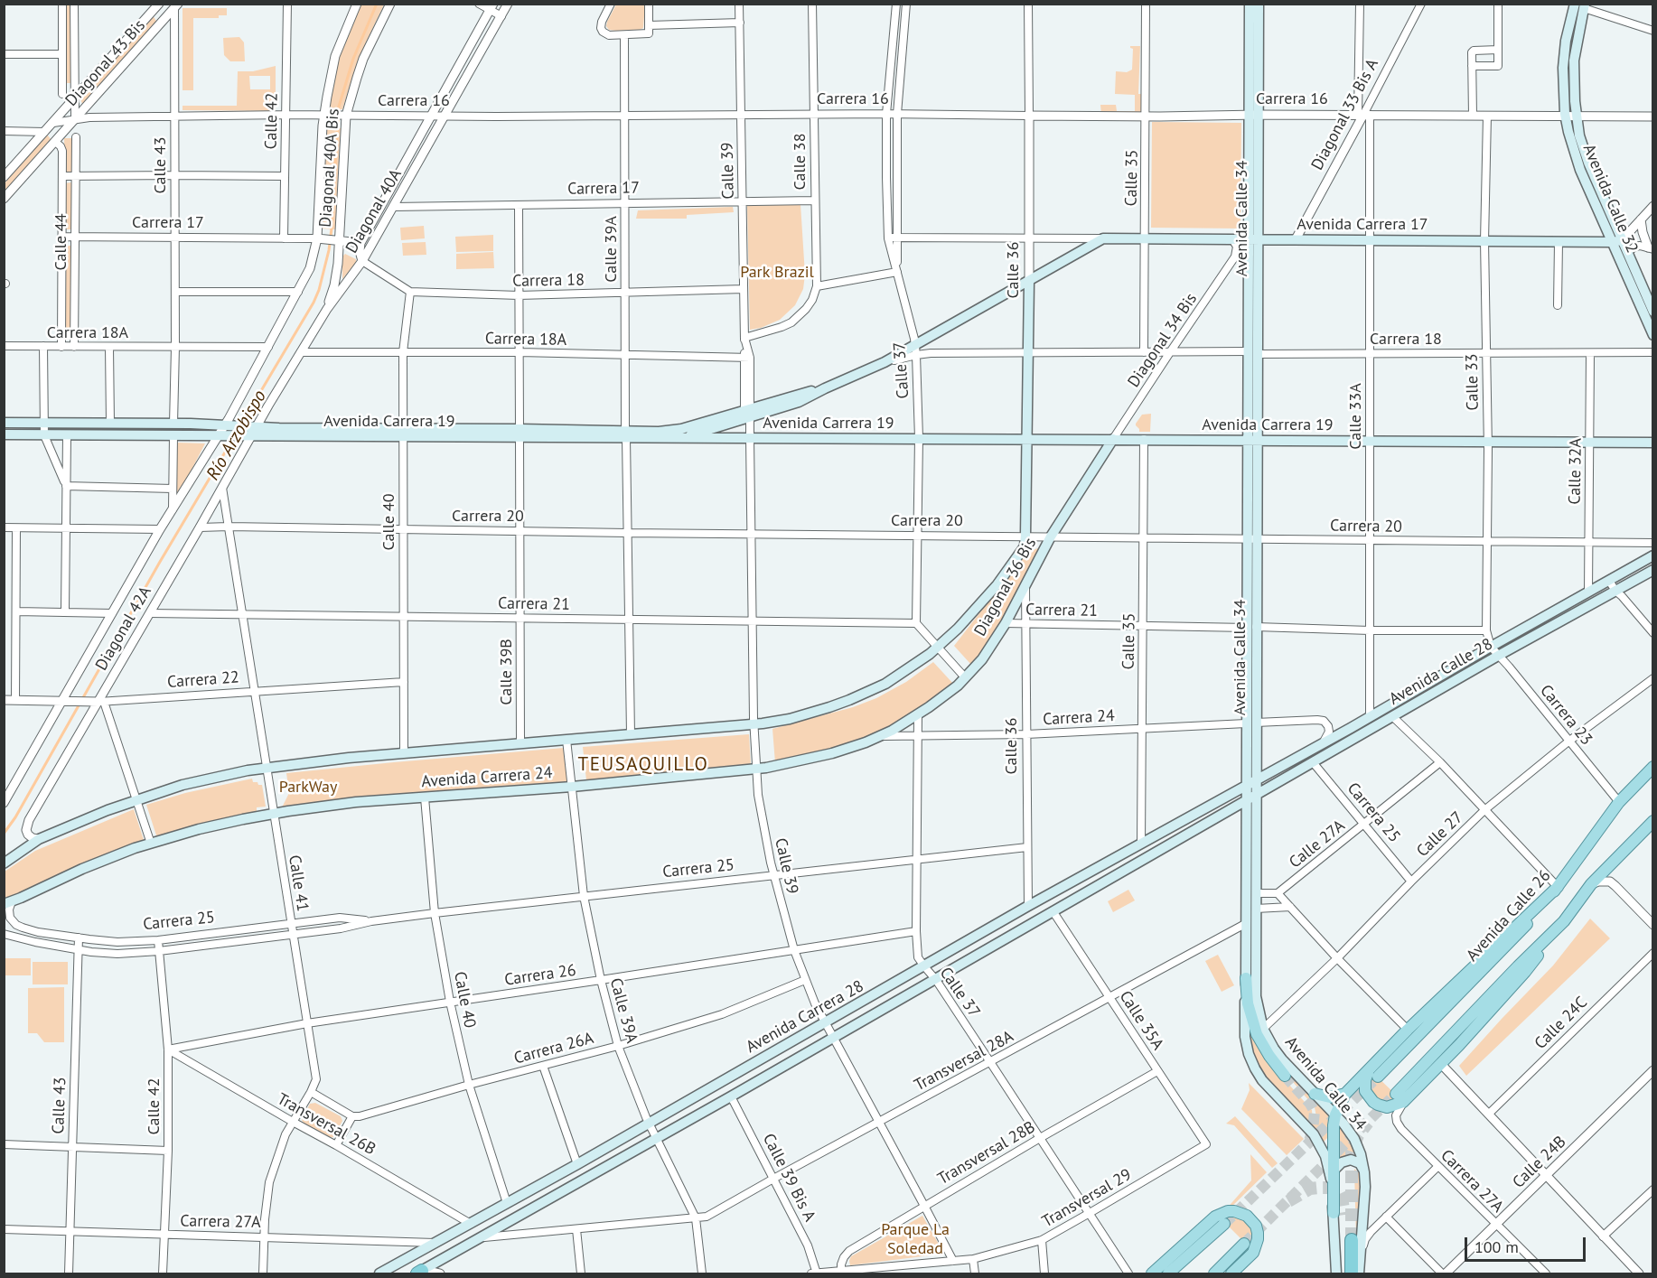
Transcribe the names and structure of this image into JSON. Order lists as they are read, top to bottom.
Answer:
{
  "streets": {
    "main road": [
      "Avenida Calle 32",
      "Avenida Calle 34",
      "Avenida Carrera 17",
      "Calle 36",
      "Avenida Carrera 19",
      "Diagonal 36 Bis",
      "Avenida Calle 28",
      "Avenida Carrera 24",
      "Avenida Calle 26",
      "Avenida Carrera 28"
    ],
    "street": [
      "Diagonal 43 Bis",
      "Carrera 16",
      "Diagonal 33 Bis A",
      "Calle 42",
      "Calle 38",
      "Calle 43",
      "Diagonal 40A Bis",
      "Calle 39",
      "Calle 35",
      "Carrera 17",
      "Diagonal 40A",
      "Calle 44",
      "Calle 39A",
      "Carrera 18",
      "Carrera 18A",
      "Diagonal 34 Bis",
      "Calle 37",
      "Calle 33",
      "Calle 33A",
      "Calle 32A",
      "Carrera 20",
      "Calle 40",
      "Carrera 21",
      "Diagonal 42A",
      "Calle 39B",
      "Carrera 22",
      "Carrera 23",
      "Carrera 24",
      "Carrera 25",
      "Calle 27",
      "Calle 27A",
      "Calle 41",
      "Carrera 26",
      "Calle 35A",
      "Calle 24C",
      "Carrera 26A",
      "Transversal 28A",
      "Transversal 26B",
      "Transversal 28B",
      "Calle 24B",
      "Calle 39 Bis A",
      "Carrera 27A",
      "Transversal 29"
    ]
  },
  "crossings": [
    ["Diagonal 43 Bis", "Carrera 16"],
    ["Diagonal 43 Bis", "Calle 43"],
    ["Diagonal 43 Bis", "Calle 44"],
    ["Carrera 16", "Diagonal 33 Bis A"],
    ["Carrera 16", "Calle 42"],
    ["Carrera 16", "Calle 38"],
    ["Carrera 16", "Calle 43"],
    ["Carrera 16", "Diagonal 40A Bis"],
    ["Carrera 16", "Calle 39"],
    ["Carrera 16", "Calle 35"],
    ["Carrera 16", "Avenida Calle 32"],
    ["Carrera 16", "Diagonal 40A"],
    ["Carrera 16", "Avenida Calle 34"],
    ["Carrera 16", "Calle 39A"],
    ["Carrera 16", "Calle 36"],
    ["Carrera 16", "Calle 37"],
    ["Carrera 16", "Calle 33"],
    ["Carrera 16", "Calle 33A"],
    ["Diagonal 33 Bis A", "Avenida Carrera 17"],
    ["Diagonal 33 Bis A", "Calle 33A"],
    ["Calle 42", "Carrera 17"],
    ["Calle 42", "Carrera 25"],
    ["Calle 42", "Carrera 26"],
    ["Calle 42", "Transversal 26B"],
    ["Calle 42", "Carrera 27A"],
    ["Calle 38", "Carrera 17"],
    ["Calle 43", "Carrera 17"],
    ["Calle 43", "Carrera 18A"],
    ["Calle 43", "Avenida Carrera 19"],
    ["Calle 43", "Carrera 25"],
    ["Calle 43", "Carrera 27A"],
    ["Diagonal 40A Bis", "Carrera 17"],
    ["Diagonal 40A Bis", "Diagonal 40A"],
    ["Calle 39", "Carrera 17"],
    ["Calle 39", "Carrera 18"],
    ["Calle 39", "Carrera 18A"],
    ["Calle 39", "Avenida Carrera 19"],
    ["Calle 39", "Carrera 20"],
    ["Calle 39", "Carrera 21"],
    ["Calle 39", "Avenida Carrera 24"],
    ["Calle 39", "Carrera 25"],
    ["Calle 39", "Carrera 26"],
    ["Calle 39", "Avenida Carrera 28"],
    ["Calle 39", "Carrera 26A"],
    ["Calle 39", "Transversal 28A"],
    ["Calle 39", "Transversal 28B"],
    ["Calle 39", "Transversal 29"],
    ["Calle 35", "Avenida Carrera 17"],
    ["Calle 35", "Carrera 18"],
    ["Calle 35", "Avenida Carrera 19"],
    ["Calle 35", "Carrera 20"],
    ["Calle 35", "Carrera 21"],
    ["Calle 35", "Carrera 24"],
    ["Calle 35", "Avenida Carrera 28"],
    ["Carrera 17", "Diagonal 40A"],
    ["Carrera 17", "Calle 44"],
    ["Carrera 17", "Calle 39A"],
    ["Carrera 17", "Calle 39B"],
    ["Avenida Calle 32", "Avenida Carrera 17"],
    ["Diagonal 40A", "Carrera 18A"],
    ["Diagonal 40A", "Avenida Carrera 19"],
    ["Diagonal 40A", "Diagonal 42A"],
    ["Avenida Calle 34", "Avenida Carrera 17"],
    ["Avenida Calle 34", "Carrera 18"],
    ["Avenida Calle 34", "Avenida Carrera 19"],
    ["Avenida Calle 34", "Carrera 20"],
    ["Avenida Calle 34", "Carrera 21"],
    ["Avenida Calle 34", "Avenida Calle 28"],
    ["Avenida Calle 34", "Carrera 24"],
    ["Avenida Calle 34", "Calle 27"],
    ["Avenida Calle 34", "Avenida Carrera 28"],
    ["Avenida Calle 34", "Transversal 28A"],
    ["Avenida Carrera 17", "Calle 33"],
    ["Avenida Carrera 17", "Calle 33A"],
    ["Calle 44", "Carrera 18A"],
    ["Calle 39A", "Carrera 18"],
    ["Calle 39A", "Carrera 18A"],
    ["Calle 39A", "Avenida Carrera 19"],
    ["Calle 39A", "Carrera 20"],
    ["Calle 39A", "Carrera 21"],
    ["Calle 39A", "Avenida Carrera 24"],
    ["Calle 39A", "Carrera 25"],
    ["Calle 39A", "Carrera 26"],
    ["Calle 39A", "Avenida Carrera 28"],
    ["Calle 39A", "Carrera 26A"],
    ["Calle 39A", "Transversal 28A"],
    ["Calle 36", "Carrera 18"],
    ["Calle 36", "Avenida Carrera 19"],
    ["Calle 36", "Carrera 20"],
    ["Calle 36", "Diagonal 36 Bis"],
    ["Calle 36", "Carrera 21"],
    ["Calle 36", "Carrera 24"],
    ["Calle 36", "Carrera 25"],
    ["Calle 36", "Avenida Carrera 28"],
    ["Carrera 18", "Diagonal 34 Bis"],
    ["Carrera 18", "Calle 37"],
    ["Carrera 18", "Calle 33"],
    ["Carrera 18", "Calle 33A"],
    ["Carrera 18", "Calle 32A"],
    ["Carrera 18", "Calle 40"],
    ["Carrera 18", "Calle 39B"],
    ["Carrera 18A", "Calle 40"],
    ["Carrera 18A", "Calle 39B"],
    ["Diagonal 34 Bis", "Avenida Carrera 19"],
    ["Diagonal 34 Bis", "Diagonal 36 Bis"],
    ["Calle 37", "Avenida Carrera 19"],
    ["Calle 37", "Carrera 20"],
    ["Calle 37", "Carrera 21"],
    ["Calle 37", "Carrera 24"],
    ["Calle 37", "Avenida Carrera 24"],
    ["Calle 37", "Carrera 25"],
    ["Calle 37", "Carrera 26"],
    ["Calle 37", "Avenida Carrera 28"],
    ["Calle 37", "Transversal 28A"],
    ["Calle 37", "Transversal 28B"],
    ["Calle 37", "Transversal 29"],
    ["Calle 33", "Avenida Carrera 19"],
    ["Calle 33", "Carrera 20"],
    ["Calle 33", "Carrera 21"],
    ["Calle 33", "Avenida Calle 28"],
    ["Calle 33", "Carrera 23"],
    ["Calle 33A", "Avenida Carrera 19"],
    ["Calle 33A", "Carrera 20"],
    ["Calle 33A", "Carrera 21"],
    ["Calle 33A", "Avenida Calle 28"],
    ["Avenida Carrera 19", "Calle 32A"],
    ["Avenida Carrera 19", "Calle 40"],
    ["Avenida Carrera 19", "Diagonal 36 Bis"],
    ["Avenida Carrera 19", "Diagonal 42A"],
    ["Avenida Carrera 19", "Calle 39B"],
    ["Calle 32A", "Carrera 20"],
    ["Calle 32A", "Avenida Calle 28"],
    ["Carrera 20", "Calle 40"],
    ["Carrera 20", "Diagonal 36 Bis"],
    ["Carrera 20", "Diagonal 42A"],
    ["Carrera 20", "Calle 39B"],
    ["Carrera 20", "Calle 41"],
    ["Calle 40", "Carrera 21"],
    ["Calle 40", "Carrera 22"],
    ["Calle 40", "Avenida Carrera 24"],
    ["Calle 40", "Carrera 25"],
    ["Calle 40", "Carrera 26"],
    ["Calle 40", "Avenida Carrera 28"],
    ["Calle 40", "Carrera 26A"],
    ["Diagonal 36 Bis", "Carrera 21"],
    ["Diagonal 36 Bis", "Avenida Carrera 24"],
    ["Carrera 21", "Diagonal 42A"],
    ["Carrera 21", "Calle 39B"],
    ["Carrera 21", "Calle 41"],
    ["Diagonal 42A", "Carrera 22"],
    ["Diagonal 42A", "Avenida Carrera 24"],
    ["Diagonal 42A", "Calle 41"],
    ["Calle 39B", "Avenida Carrera 24"],
    ["Avenida Calle 28", "Carrera 23"],
    ["Avenida Calle 28", "Carrera 24"],
    ["Avenida Calle 28", "Carrera 25"],
    ["Avenida Calle 28", "Avenida Carrera 28"],
    ["Carrera 22", "Calle 41"],
    ["Carrera 23", "Calle 27"],
    ["Carrera 23", "Avenida Calle 26"],
    ["Carrera 24", "Avenida Carrera 24"],
    ["Avenida Carrera 24", "Carrera 25"],
    ["Avenida Carrera 24", "Calle 41"],
    ["Carrera 25", "Calle 27"],
    ["Carrera 25", "Calle 27A"],
    ["Carrera 25", "Calle 41"],
    ["Calle 41", "Carrera 26"],
    ["Calle 41", "Transversal 26B"],
    ["Calle 41", "Carrera 27A"],
    ["Carrera 26", "Transversal 26B"],
    ["Avenida Carrera 28", "Calle 35A"],
    ["Avenida Carrera 28", "Transversal 26B"],
    ["Avenida Carrera 28", "Calle 39 Bis A"],
    ["Avenida Carrera 28", "Carrera 27A"],
    ["Calle 35A", "Transversal 28A"],
    ["Calle 35A", "Transversal 28B"],
    ["Calle 35A", "Transversal 29"],
    ["Transversal 28A", "Calle 39 Bis A"],
    ["Transversal 28B", "Transversal 29"],
    ["Calle 24B", "Carrera 27A"],
    ["Calle 39 Bis A", "Transversal 29"]
  ],
  "districts": ["TEUSAQUILLO"],
  "water": ["Río Arzobispo"],
  "parks": ["Park Brazil", "ParkWay", "Parque La Soledad"],
  "scale_bar": "100 m"
}
